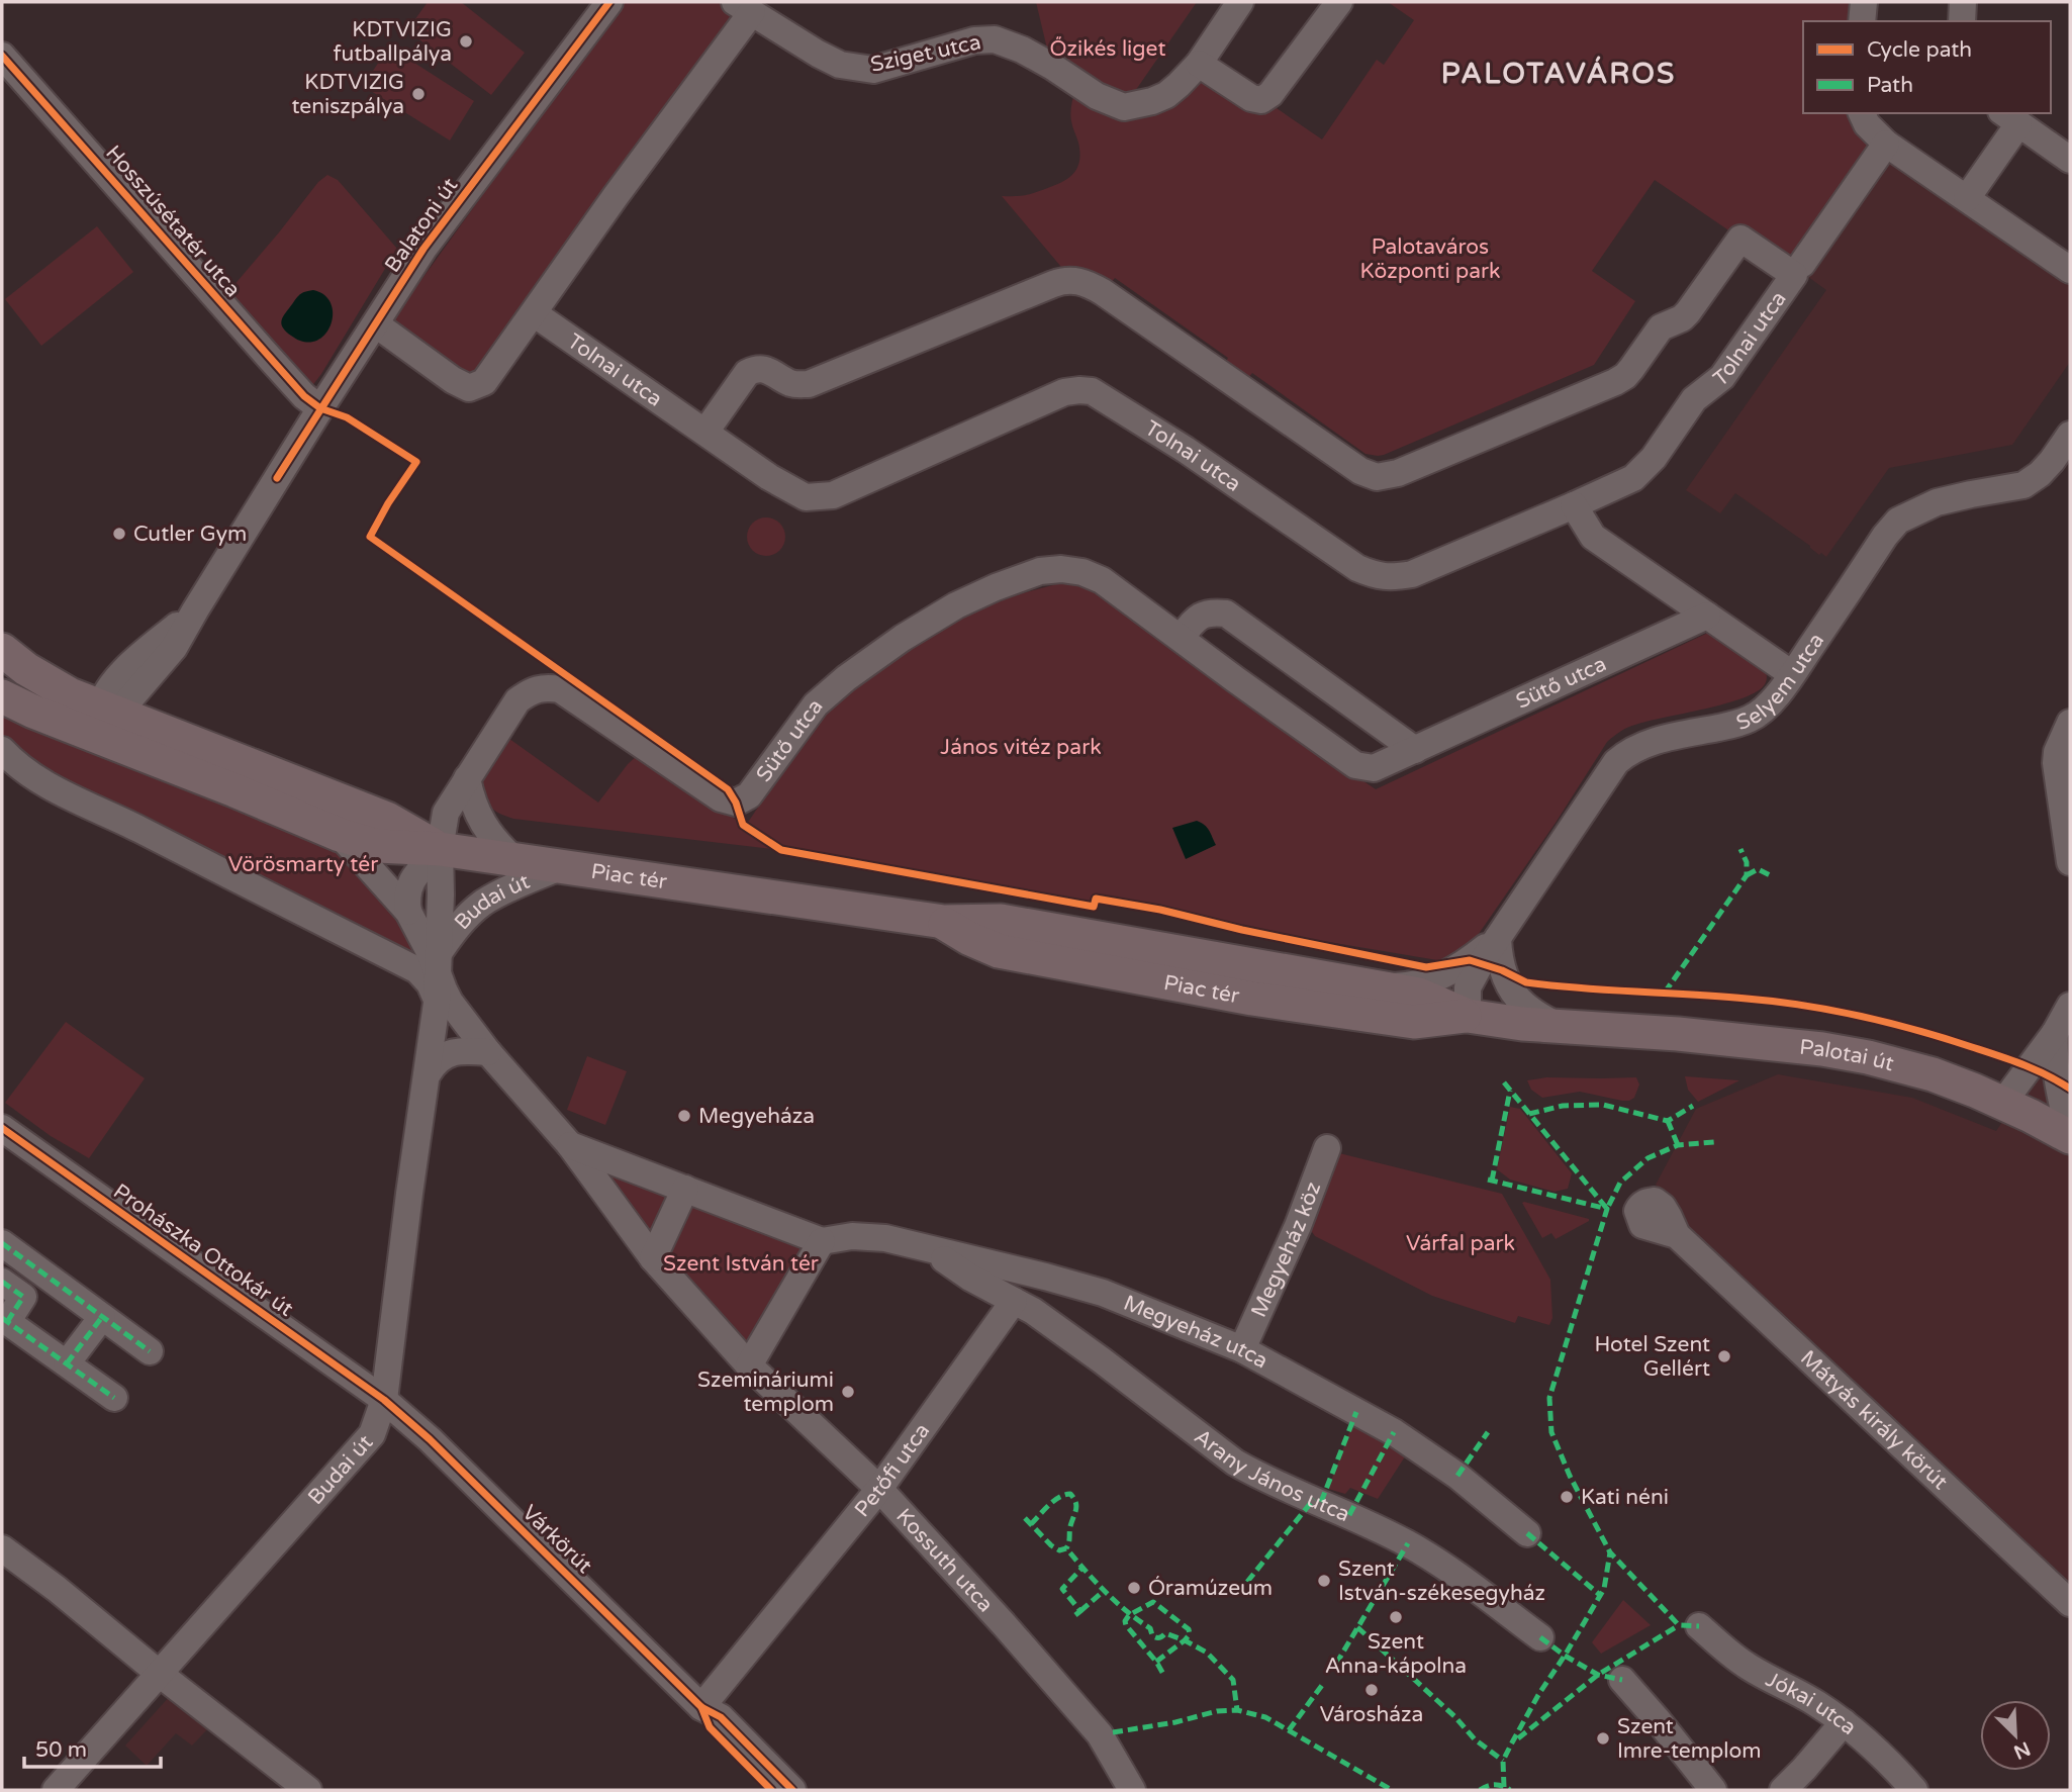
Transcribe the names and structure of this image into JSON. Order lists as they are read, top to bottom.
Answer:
{
  "streets": {
    "main road": ["Piac tér", "Palotai út"],
    "street": [
      "Sziget utca",
      "Hosszúsétatér utca",
      "Balatoni út",
      "Tolnai utca",
      "Selyem utca",
      "Sütő utca",
      "Budai út",
      "Megyeház köz",
      "Prohászka Ottokár út",
      "Megyeház utca",
      "Mátyás király körút",
      "Petőfi utca",
      "Arany János utca",
      "Várkörút",
      "Kossuth utca",
      "Jókai utca"
    ]
  },
  "crossings": [
    ["Hosszúsétatér utca", "Balatoni út"],
    ["Selyem utca", "Piac tér"],
    ["Sütő utca", "Piac tér"],
    ["Sütő utca", "Budai út"],
    ["Piac tér", "Budai út"],
    ["Piac tér", "Palotai út"],
    ["Budai út", "Prohászka Ottokár út"],
    ["Budai út", "Várkörút"],
    ["Megyeház köz", "Megyeház utca"],
    ["Prohászka Ottokár út", "Várkörút"],
    ["Petőfi utca", "Arany János utca"],
    ["Petőfi utca", "Várkörút"],
    ["Petőfi utca", "Kossuth utca"]
  ],
  "districts": ["PALOTAVÁROS"],
  "parks": [
    "Őzikés liget",
    "Palotaváros Központi park",
    "János vitéz park",
    "Vörösmarty tér",
    "Várfal park",
    "Szent István tér"
  ],
  "places": [
    "KDTVIZIG futballpálya",
    "KDTVIZIG teniszpálya",
    "Cutler Gym",
    "Megyeháza",
    "Hotel Szent Gellért",
    "Szemináriumi templom",
    "Kati néni",
    "Szent István-székesegyház",
    "Óramúzeum",
    "Szent Anna-kápolna",
    "Városháza",
    "Szent Imre-templom"
  ],
  "legend": ["Cycle path", "Path"],
  "scale_bar": "50 m",
  "north": "bottom right"
}
